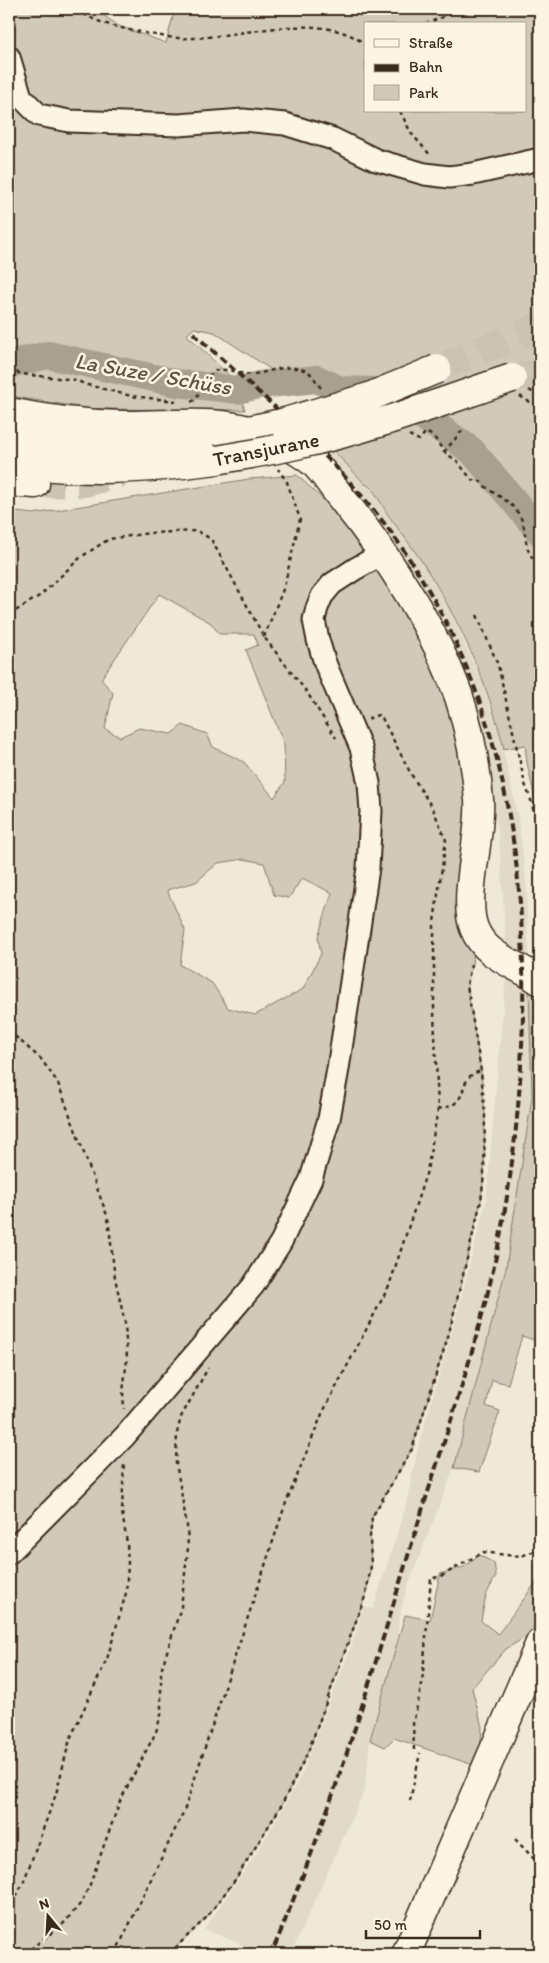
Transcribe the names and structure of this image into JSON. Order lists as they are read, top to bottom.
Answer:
{
  "streets": {
    "main road": ["Transjurane"]
  },
  "water": ["La Suze / Schüss"],
  "legend": ["Straße", "Bahn", "Park"],
  "scale_bar": "50 m",
  "north": "top"
}
